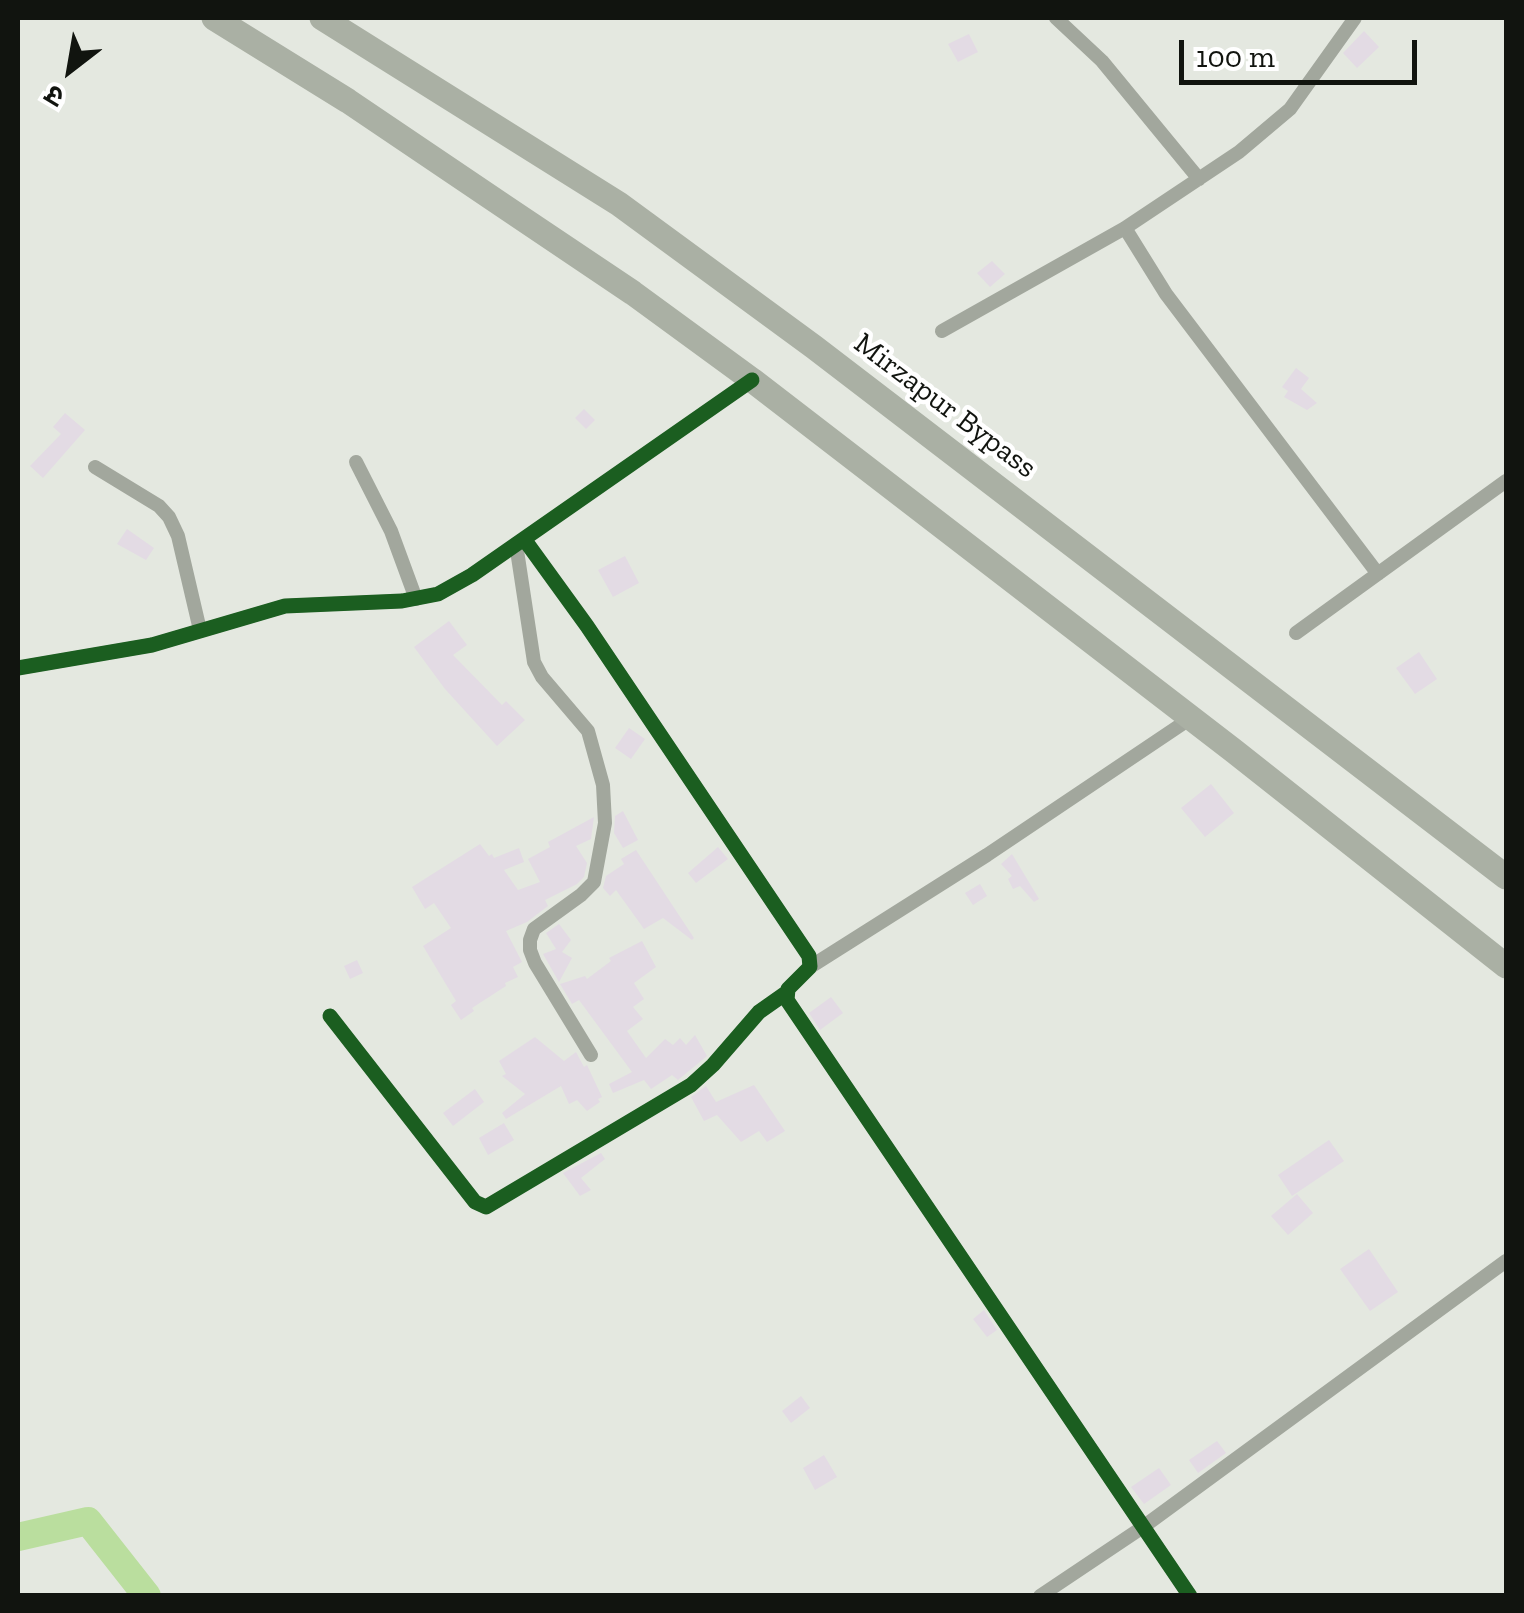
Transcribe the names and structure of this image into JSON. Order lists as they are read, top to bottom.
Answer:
{
  "streets": {
    "highway": ["Mirzapur Bypass"]
  },
  "scale_bar": "100 m",
  "north": "bottom left"
}
